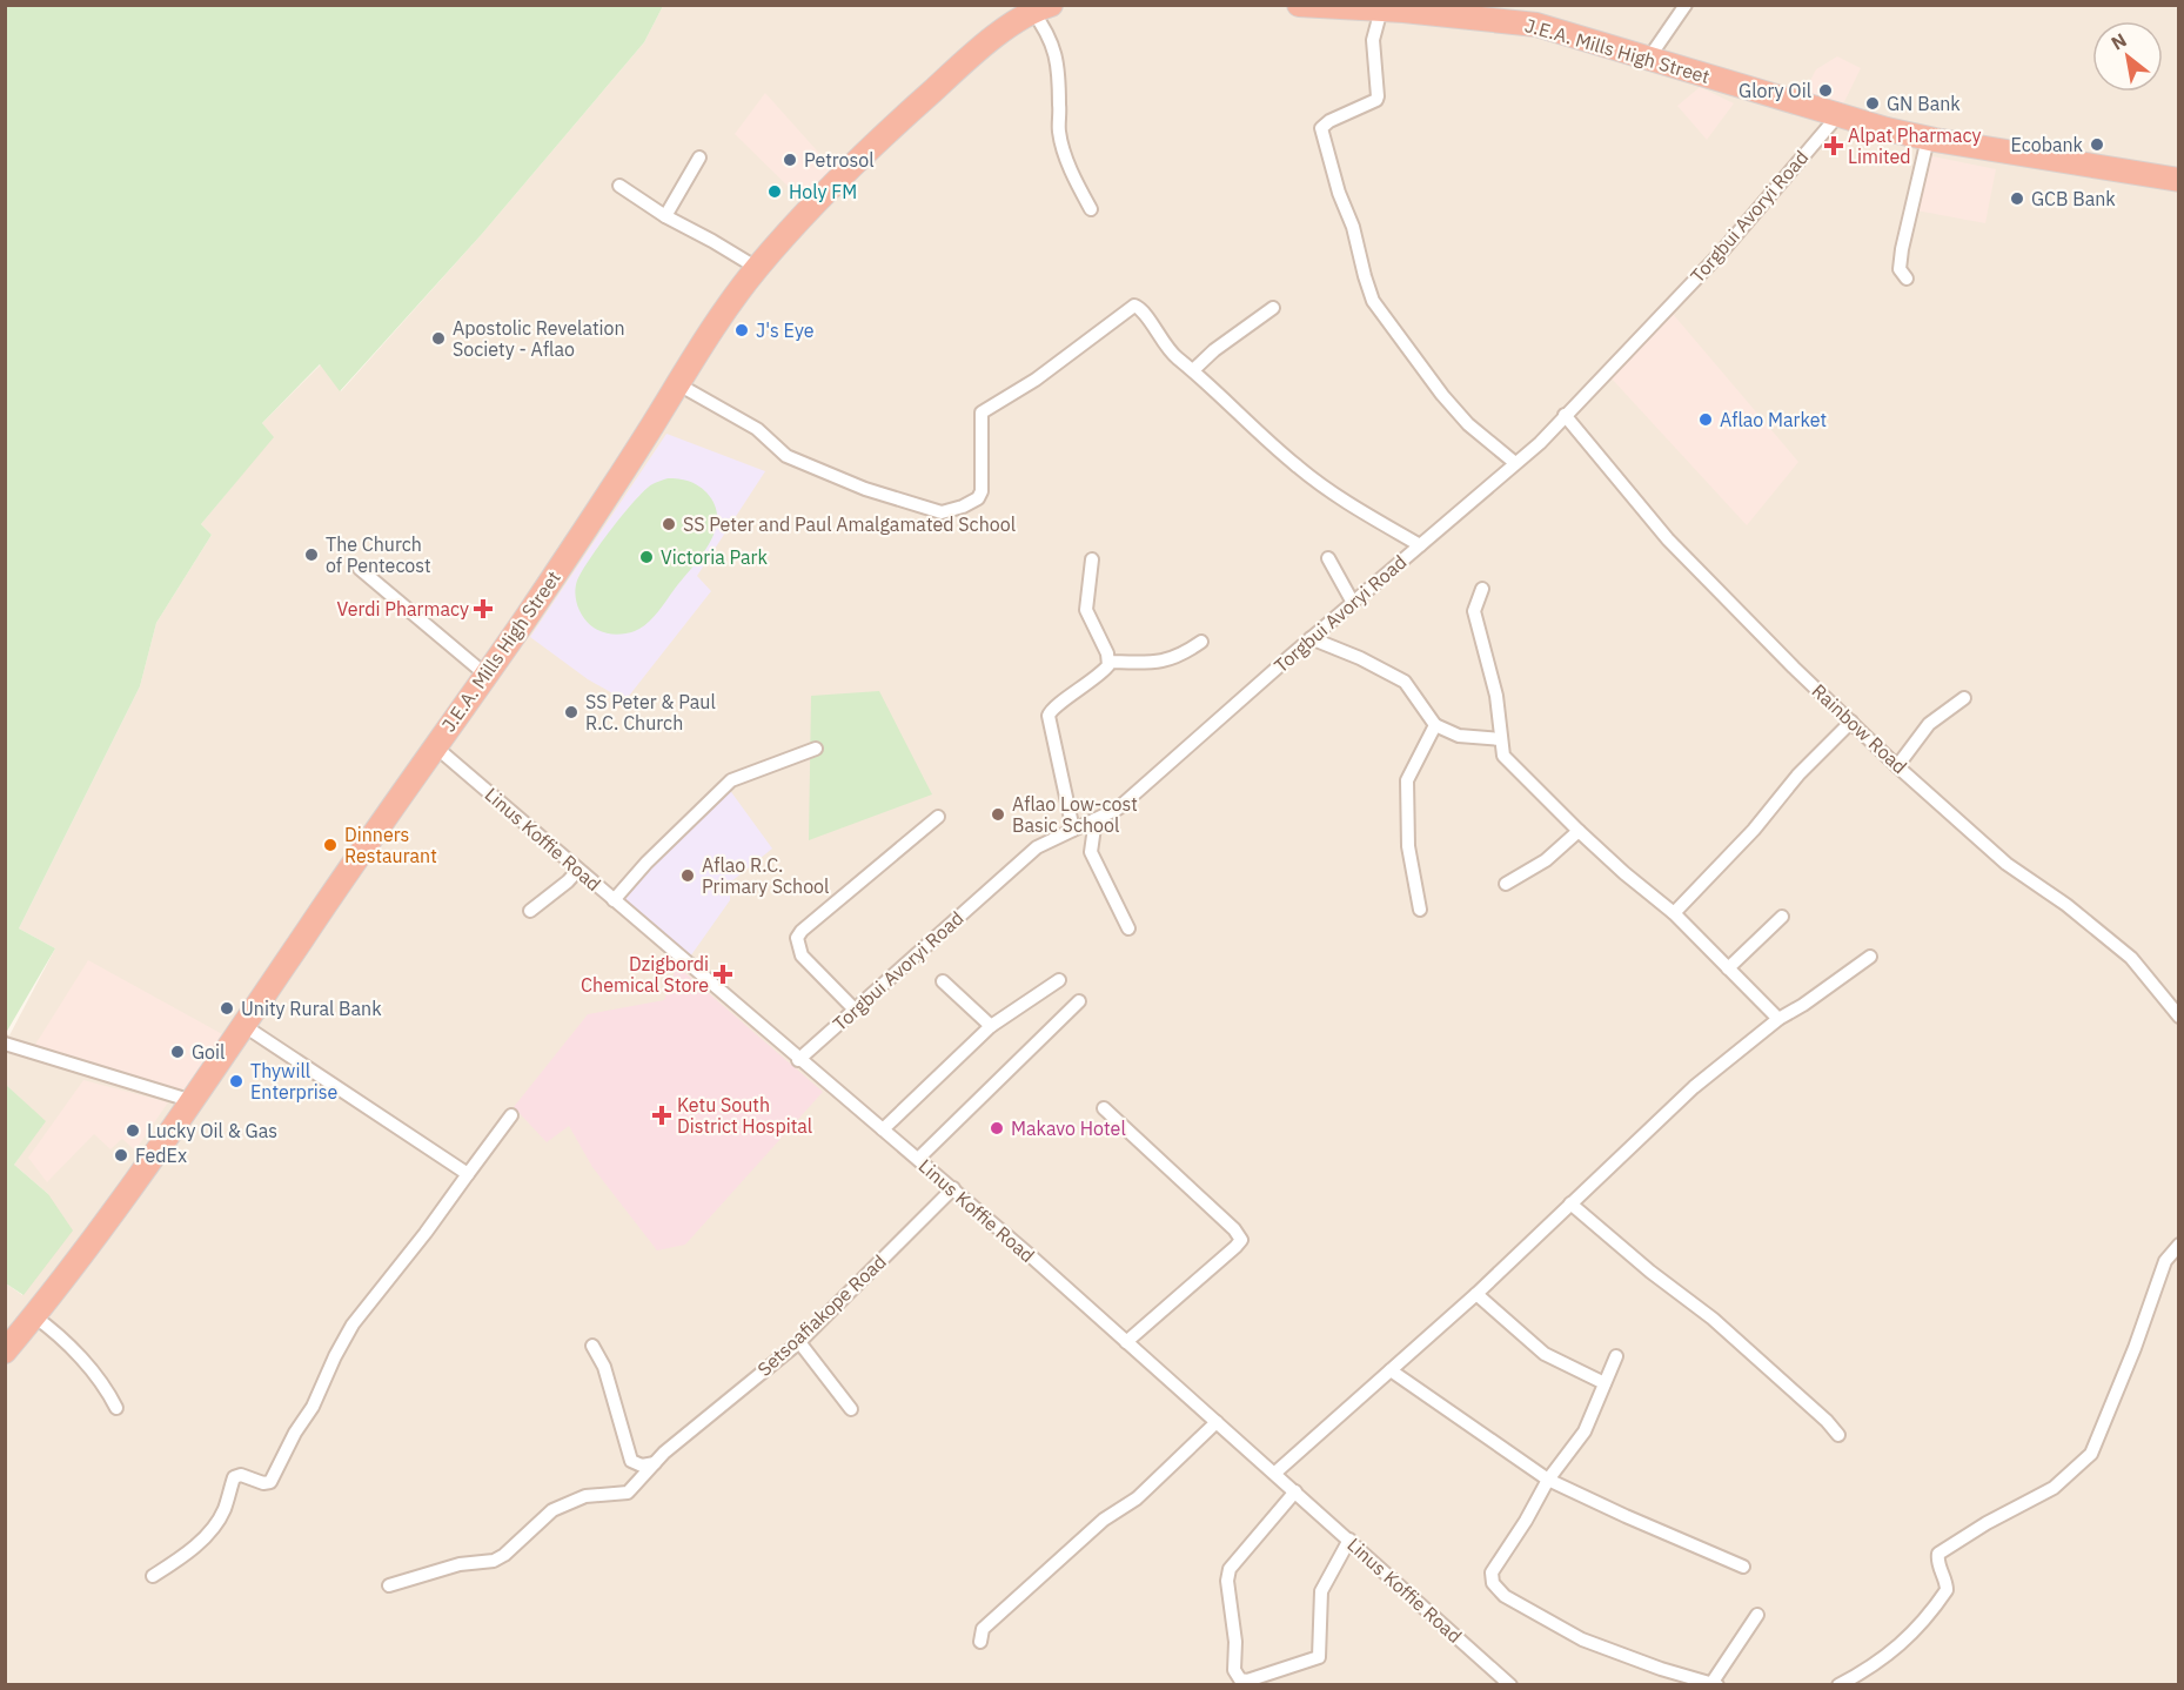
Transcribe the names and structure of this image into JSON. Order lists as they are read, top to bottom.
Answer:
{
  "streets": {
    "highway": ["J.E.A. Mills High Street"],
    "street": [
      "Torgbui Avoryi Road",
      "Rainbow Road",
      "Linus Koffie Road",
      "Setsoafiakope Road"
    ]
  },
  "crossings": [
    ["J.E.A. Mills High Street", "Torgbui Avoryi Road"],
    ["J.E.A. Mills High Street", "Linus Koffie Road"],
    ["Torgbui Avoryi Road", "Rainbow Road"],
    ["Torgbui Avoryi Road", "Linus Koffie Road"],
    ["Linus Koffie Road", "Setsoafiakope Road"]
  ],
  "places": {
    "other": [
      "Glory Oil",
      "GN Bank",
      "Ecobank",
      "Petrosol",
      "Holy FM",
      "GCB Bank",
      "J's Eye",
      "Apostolic Revelation Society - Aflao",
      "Aflao Market",
      "SS Peter and Paul Amalgamated School",
      "The Church of Pentecost",
      "Victoria Park",
      "SS Peter & Paul R.C. Church",
      "Aflao Low-cost Basic School",
      "Dinners Restaurant",
      "Aflao R.C. Primary School",
      "Unity Rural Bank",
      "Goil",
      "Thywill Enterprise",
      "Makavo Hotel",
      "Lucky Oil & Gas",
      "FedEx"
    ],
    "health": [
      "Alpat Pharmacy Limited",
      "Verdi Pharmacy",
      "Dzigbordi Chemical Store",
      "Ketu South District Hospital"
    ]
  },
  "north": "top left"
}
